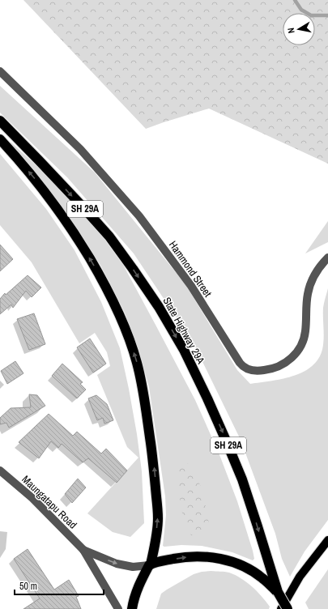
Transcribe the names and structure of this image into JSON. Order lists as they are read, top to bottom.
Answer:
{
  "streets": {
    "highway": ["SH 29A", "State Highway 29A"],
    "street": ["Hammond Street", "Maungatapu Road"]
  },
  "crossings": [
    ["SH 29A", "State Highway 29A"],
    ["SH 29A", "Maungatapu Road"]
  ],
  "scale_bar": "50 m",
  "north": "left"
}
